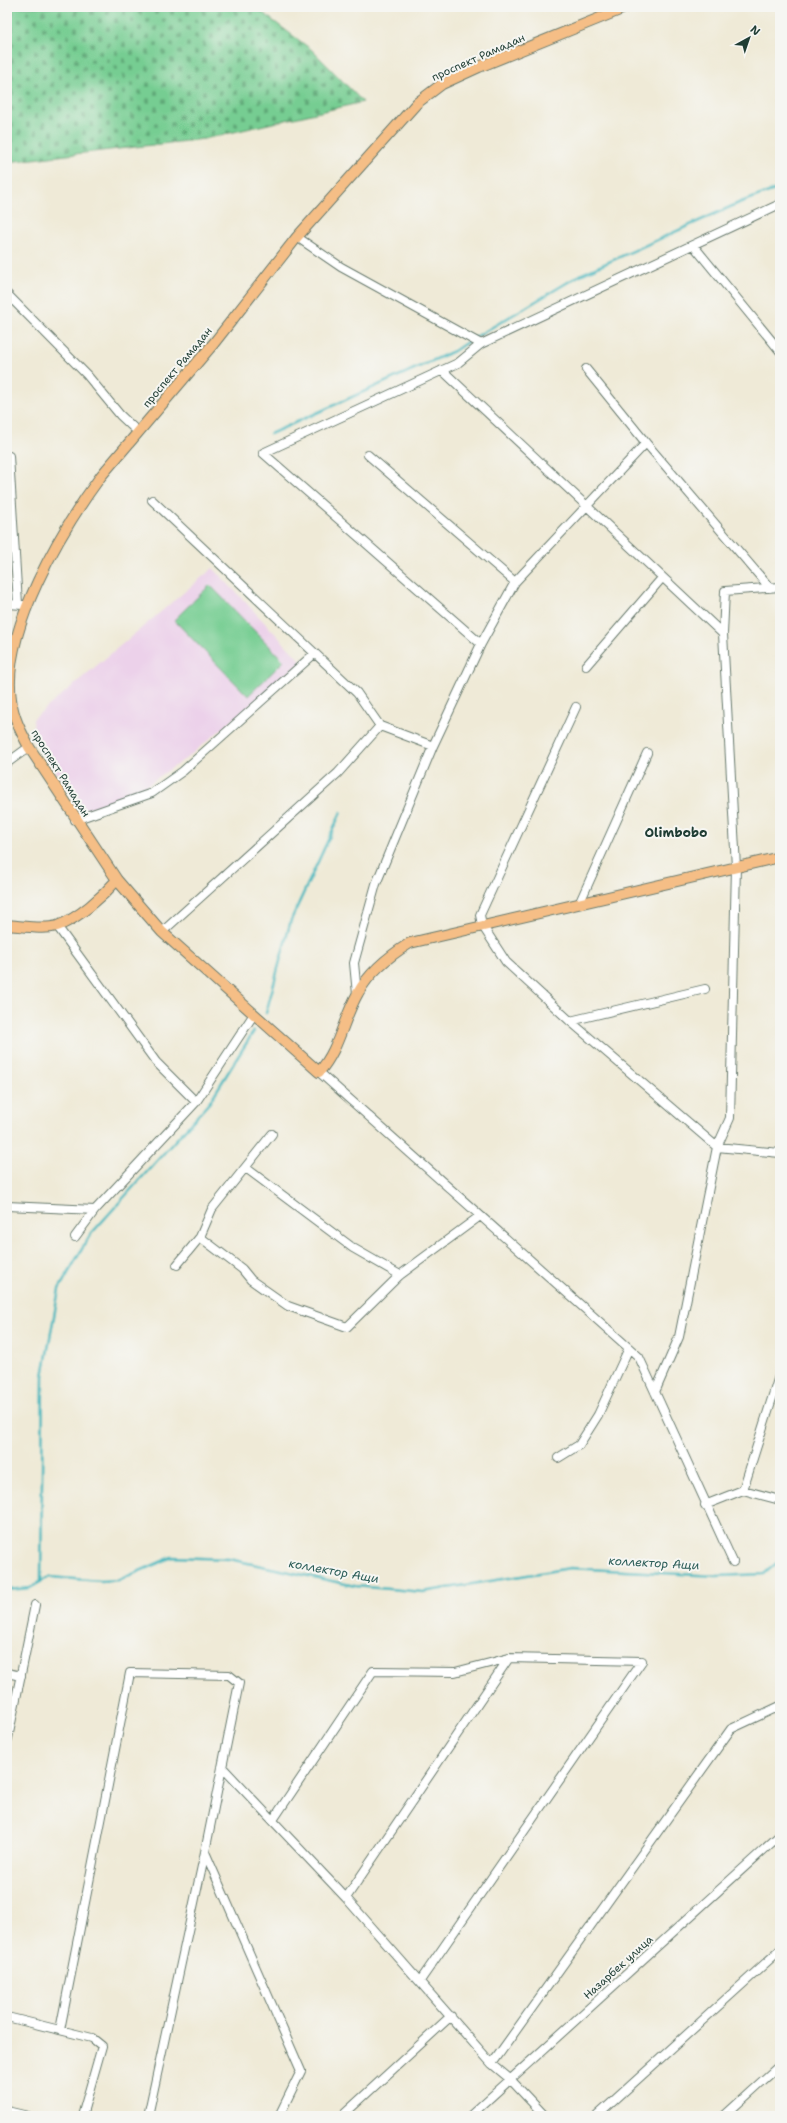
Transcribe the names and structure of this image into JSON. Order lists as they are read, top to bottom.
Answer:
{
  "streets": {
    "main road": ["проспект Рамадан"],
    "street": ["Назарбек улица"]
  },
  "districts": ["Olimbobo"],
  "water": ["коллектор Ащи"],
  "north": "top right"
}
